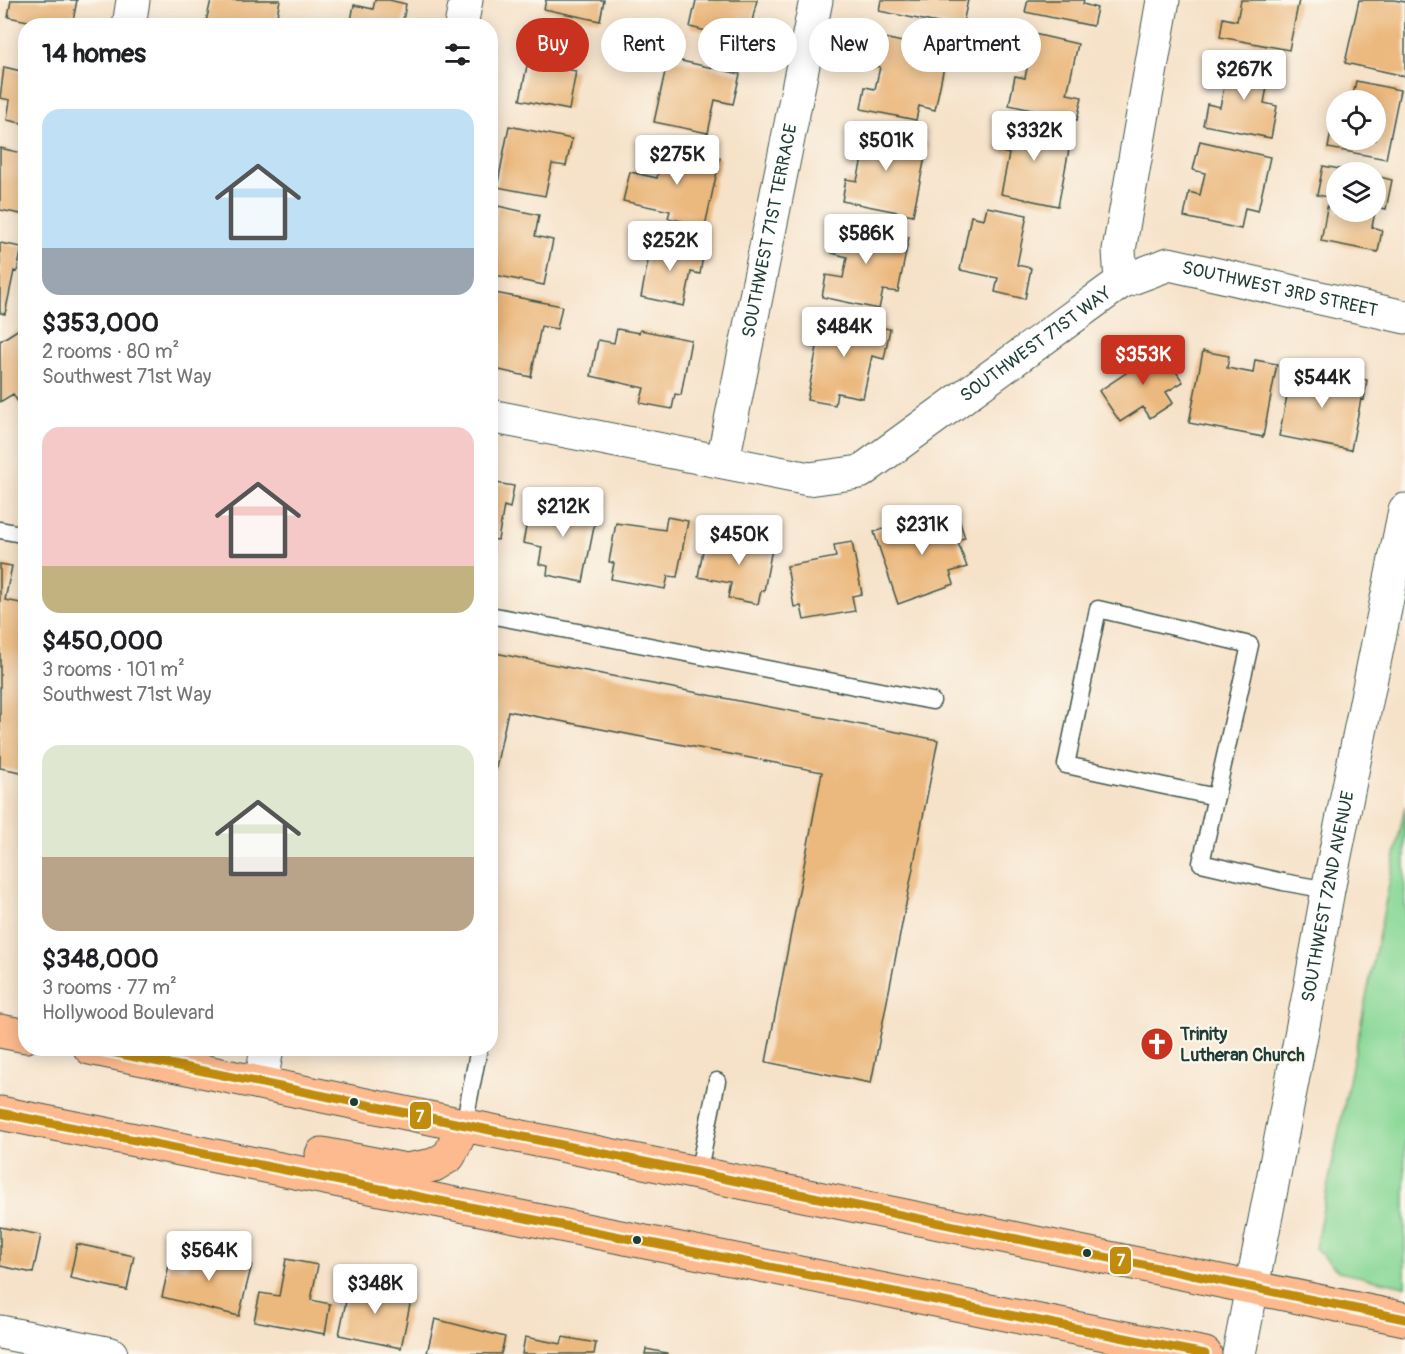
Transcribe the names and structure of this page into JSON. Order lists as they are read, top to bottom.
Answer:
{
  "streets": {
    "street": [
      "SOUTHWEST 71ST TERRACE",
      "SOUTHWEST 3RD STREET",
      "SOUTHWEST 71ST WAY",
      "SOUTHWEST 72ND AVENUE"
    ]
  },
  "crossings": [
    ["SOUTHWEST 71ST TERRACE", "SOUTHWEST 71ST WAY"],
    ["SOUTHWEST 3RD STREET", "SOUTHWEST 71ST WAY"]
  ],
  "places": {
    "church": ["Trinity Lutheran Church"]
  },
  "lines": ["transit line 7"],
  "page": {
    "chip": [
      "Buy",
      "Rent",
      "Filters",
      "New",
      "Apartment"
    ],
    "heading": "14 homes",
    "price": [
      "$267K",
      "$332K",
      "$501K",
      "$275K",
      "$586K",
      "$252K",
      "$484K",
      "$353K",
      "$544K",
      "$212K",
      "$231K",
      "$450K",
      "$564K",
      "$348K"
    ],
    "list": [
      {
        "name": "$353,000",
        "note": "2 rooms · 80 m² · Southwest 71st Way"
      },
      {
        "name": "$450,000",
        "note": "3 rooms · 101 m² · Southwest 71st Way"
      },
      {
        "name": "$348,000",
        "note": "3 rooms · 77 m² · Hollywood Boulevard"
      }
    ]
  }
}
